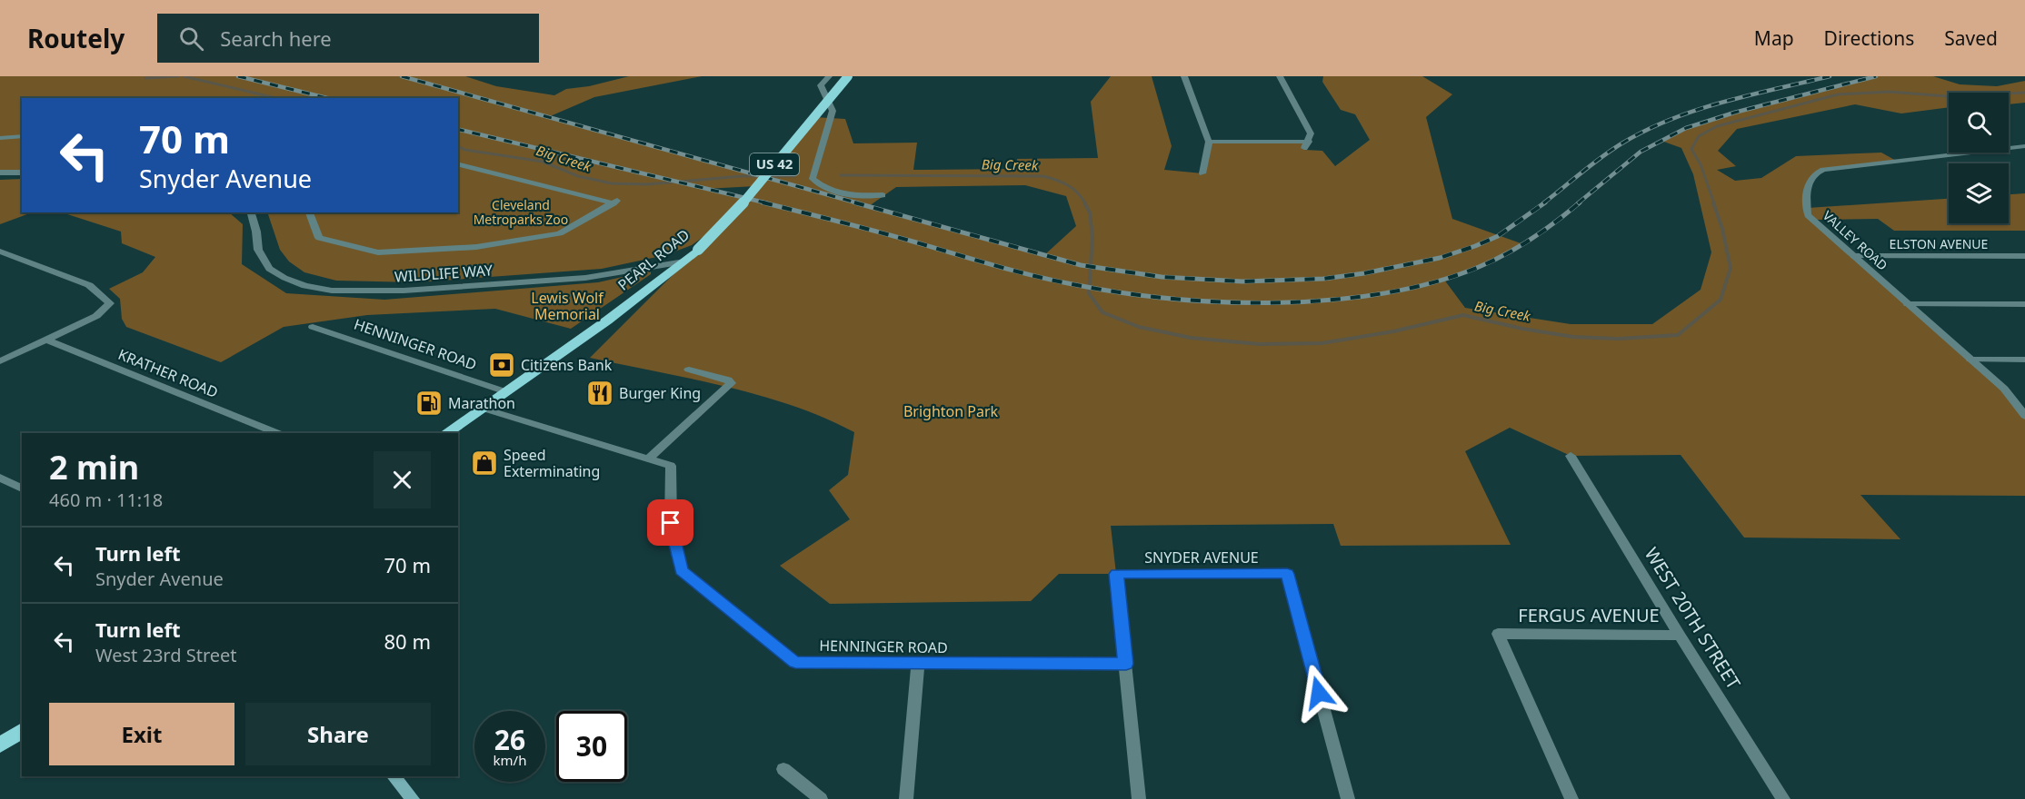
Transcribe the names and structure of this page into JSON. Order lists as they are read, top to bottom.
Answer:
{
  "streets": {
    "main road": ["US 42", "PEARL ROAD"],
    "street": [
      "VALLEY ROAD",
      "ELSTON AVENUE",
      "WILDLIFE WAY",
      "HENNINGER ROAD",
      "KRATHER ROAD",
      "SNYDER AVENUE",
      "FERGUS AVENUE",
      "WEST 20TH STREET"
    ]
  },
  "crossings": [
    ["VALLEY ROAD", "ELSTON AVENUE"],
    ["PEARL ROAD", "WILDLIFE WAY"],
    ["PEARL ROAD", "HENNINGER ROAD"],
    ["HENNINGER ROAD", "SNYDER AVENUE"],
    ["FERGUS AVENUE", "WEST 20TH STREET"]
  ],
  "water": ["Big Creek"],
  "parks": ["Cleveland Metroparks Zoo", "Lewis Wolf Memorial", "Brighton Park"],
  "places": {
    "bank": ["Citizens Bank"],
    "restaurant": ["Burger King"],
    "fuel station": ["Marathon"],
    "shop": ["Speed Exterminating"]
  },
  "page": {
    "header": "Routely",
    "search": "Search here",
    "nav": ["Map", "Directions", "Saved"],
    "turn": ["70 m", "Snyder Avenue"],
    "heading": ["2 min", "460 m · 11:18"],
    "list": [
      {
        "name": "Turn left",
        "note": "Snyder Avenue",
        "value": "70 m"
      },
      {
        "name": "Turn left",
        "note": "West 23rd Street",
        "value": "80 m"
      }
    ],
    "buttons": ["Exit", "Share"],
    "speed": "26 km/h",
    "limit": "30"
  }
}
